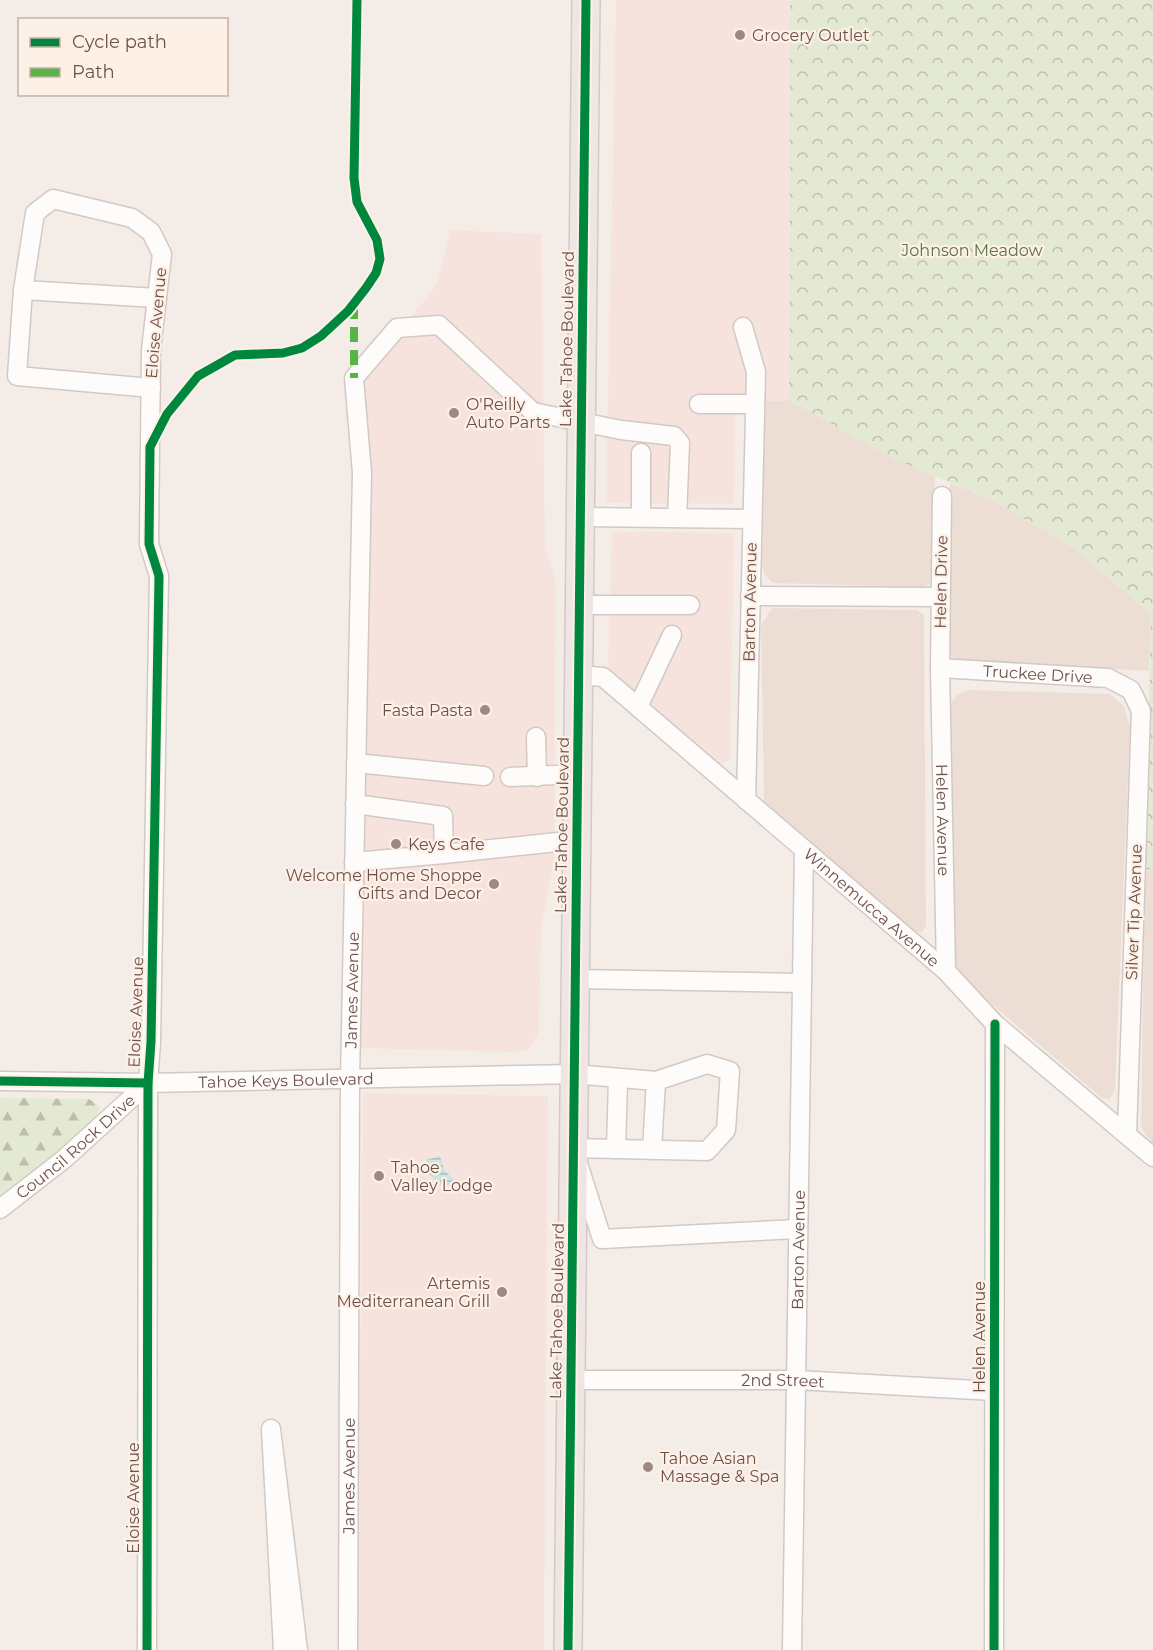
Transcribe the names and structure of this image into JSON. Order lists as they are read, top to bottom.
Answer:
{
  "streets": {
    "highway": ["Lake Tahoe Boulevard"],
    "street": [
      "Eloise Avenue",
      "Helen Drive",
      "Barton Avenue",
      "Truckee Drive",
      "Helen Avenue",
      "Winnemucca Avenue",
      "Silver Tip Avenue",
      "James Avenue",
      "Tahoe Keys Boulevard",
      "Council Rock Drive",
      "2nd Street"
    ]
  },
  "crossings": [
    ["Eloise Avenue", "Tahoe Keys Boulevard"],
    ["Eloise Avenue", "Council Rock Drive"],
    ["Lake Tahoe Boulevard", "Winnemucca Avenue"],
    ["Lake Tahoe Boulevard", "James Avenue"],
    ["Lake Tahoe Boulevard", "Tahoe Keys Boulevard"],
    ["Lake Tahoe Boulevard", "2nd Street"],
    ["Helen Drive", "Truckee Drive"],
    ["Helen Drive", "Helen Avenue"],
    ["Barton Avenue", "Winnemucca Avenue"],
    ["Barton Avenue", "2nd Street"],
    ["Truckee Drive", "Helen Avenue"],
    ["Truckee Drive", "Silver Tip Avenue"],
    ["Helen Avenue", "Winnemucca Avenue"],
    ["Helen Avenue", "2nd Street"],
    ["Winnemucca Avenue", "Silver Tip Avenue"],
    ["James Avenue", "Tahoe Keys Boulevard"],
    ["Tahoe Keys Boulevard", "Council Rock Drive"]
  ],
  "parks": ["Johnson Meadow"],
  "places": [
    "Grocery Outlet",
    "O'Reilly Auto Parts",
    "Fasta Pasta",
    "Keys Cafe",
    "Welcome Home Shoppe Gifts and Decor",
    "Tahoe Valley Lodge",
    "Artemis Mediterranean Grill",
    "Tahoe Asian Massage & Spa"
  ],
  "legend": ["Cycle path", "Path"]
}
